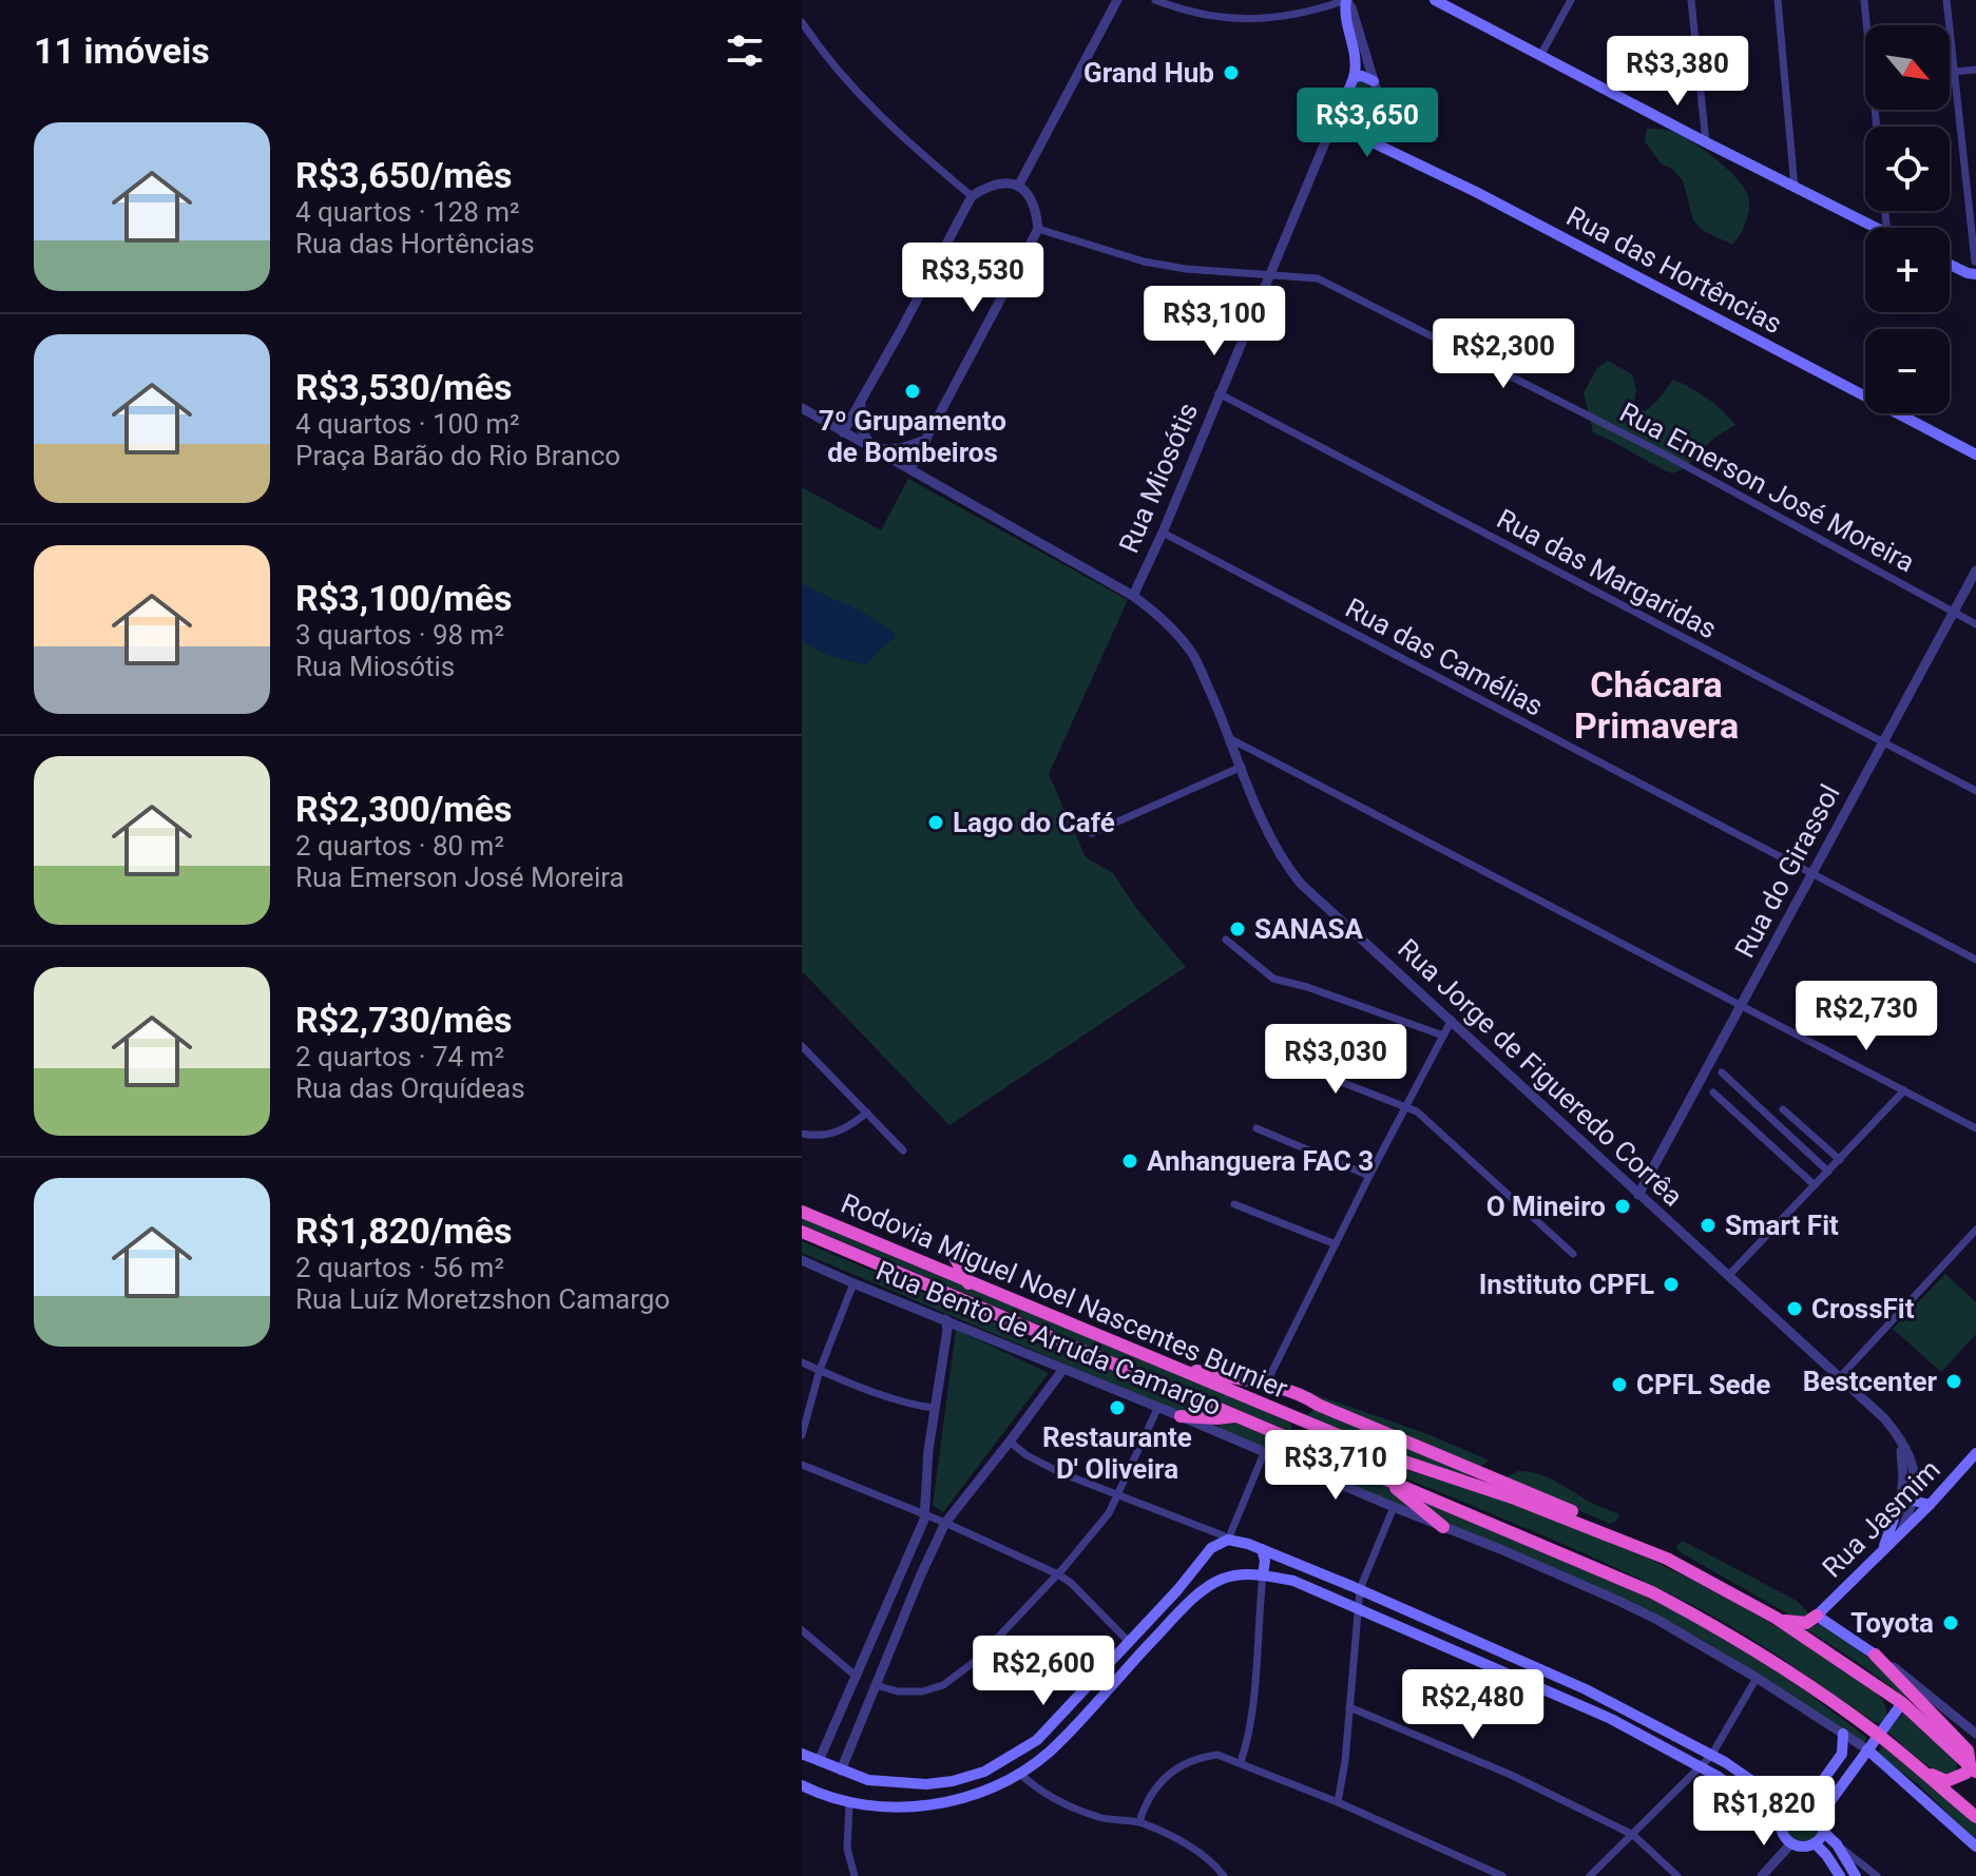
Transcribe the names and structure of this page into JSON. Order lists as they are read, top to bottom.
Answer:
{
  "streets": {
    "highway": ["Rodovia Miguel Noel Nascentes Burnier"],
    "main road": ["Rua das Hortências", "Rua Miosótis", "Rua Jasmim"],
    "street": [
      "Rua Emerson José Moreira",
      "Rua das Margaridas",
      "Rua das Camélias",
      "Rua do Girassol",
      "Rua Jorge de Figueredo Corrêa",
      "Rua Bento de Arruda Camargo"
    ]
  },
  "crossings": [
    ["Rua Miosótis", "Rua Emerson José Moreira"],
    ["Rua Miosótis", "Rua das Margaridas"],
    ["Rua Miosótis", "Rua das Camélias"],
    ["Rua Miosótis", "Rua Jorge de Figueredo Corrêa"],
    ["Rua Emerson José Moreira", "Rua do Girassol"],
    ["Rua das Margaridas", "Rua do Girassol"],
    ["Rua das Camélias", "Rua do Girassol"],
    ["Rua do Girassol", "Rua Jorge de Figueredo Corrêa"],
    ["Rua Jorge de Figueredo Corrêa", "Rua Jasmim"]
  ],
  "districts": ["Chácara Primavera"],
  "places": [
    "Grand Hub",
    "7º Grupamento de Bombeiros",
    "Lago do Café",
    "SANASA",
    "Anhanguera FAC 3",
    "O Mineiro",
    "Smart Fit",
    "Instituto CPFL",
    "CrossFit",
    "Bestcenter",
    "CPFL Sede",
    "Restaurante D' Oliveira",
    "Toyota"
  ],
  "north": "bottom right",
  "page": {
    "heading": "11 imóveis",
    "map_buttons": ["+", "−"],
    "price": [
      "R$3,380",
      "R$3,650",
      "R$3,530",
      "R$3,100",
      "R$2,300",
      "R$2,730",
      "R$3,030",
      "R$3,710",
      "R$2,600",
      "R$2,480",
      "R$1,820"
    ],
    "list": [
      {
        "name": "R$3,650/mês",
        "note": "4 quartos · 128 m² · Rua das Hortências"
      },
      {
        "name": "R$3,530/mês",
        "note": "4 quartos · 100 m² · Praça Barão do Rio Branco"
      },
      {
        "name": "R$3,100/mês",
        "note": "3 quartos · 98 m² · Rua Miosótis"
      },
      {
        "name": "R$2,300/mês",
        "note": "2 quartos · 80 m² · Rua Emerson José Moreira"
      },
      {
        "name": "R$2,730/mês",
        "note": "2 quartos · 74 m² · Rua das Orquídeas"
      },
      {
        "name": "R$1,820/mês",
        "note": "2 quartos · 56 m² · Rua Luíz Moretzshon Camargo"
      }
    ]
  }
}
